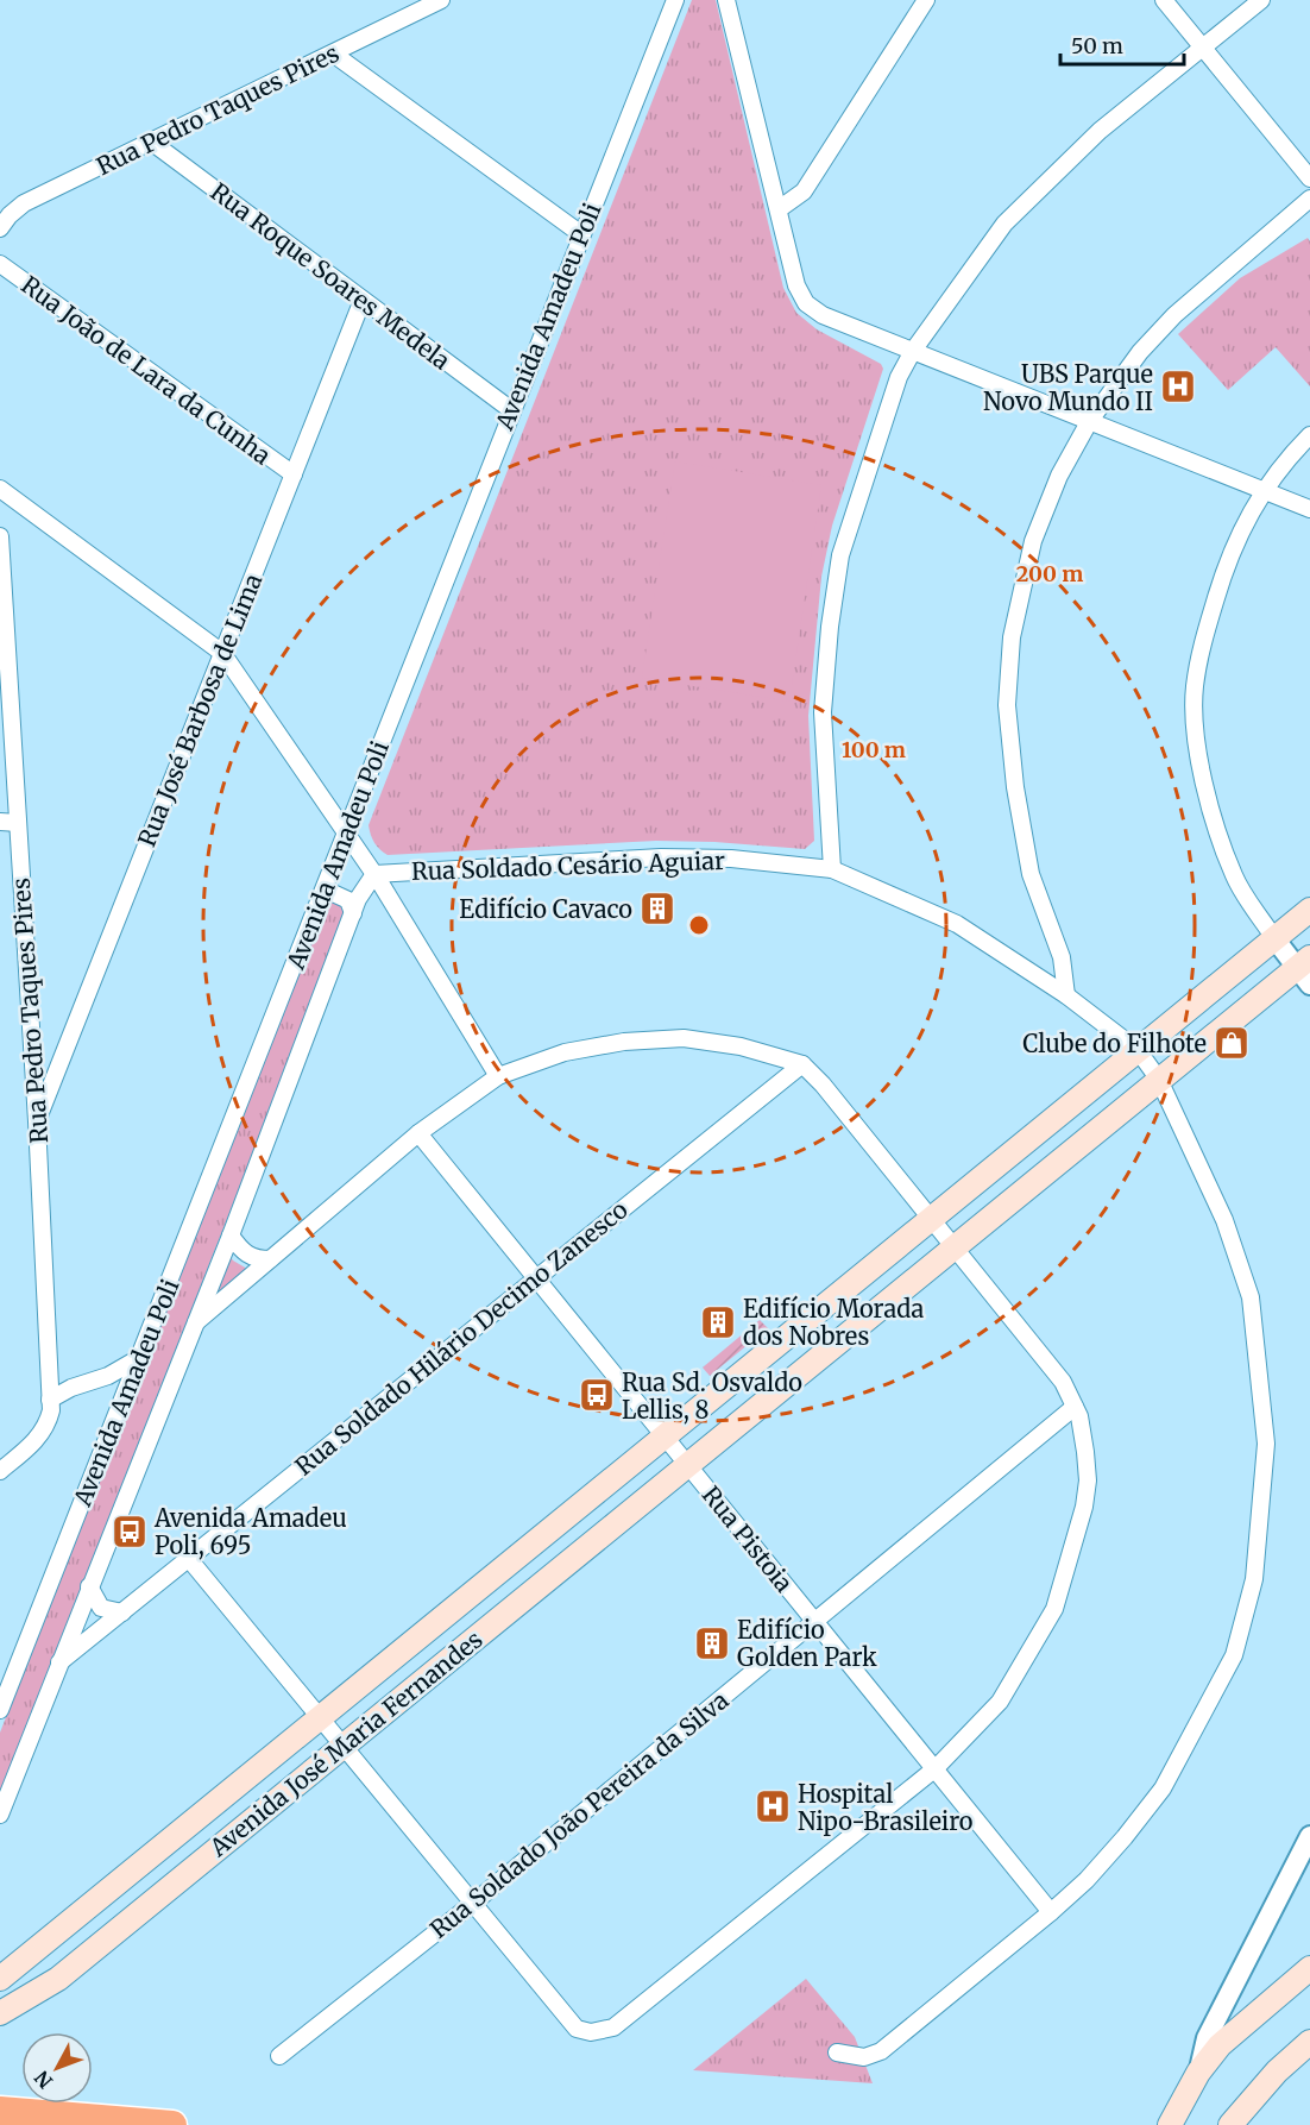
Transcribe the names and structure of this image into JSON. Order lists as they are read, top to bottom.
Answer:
{
  "streets": {
    "main road": ["Avenida José Maria Fernandes"],
    "street": [
      "Rua Pedro Taques Pires",
      "Rua Roque Soares Medela",
      "Avenida Amadeu Poli",
      "Rua João de Lara da Cunha",
      "Rua José Barbosa de Lima",
      "Rua Soldado Cesário Aguiar",
      "Rua Soldado Hilário Decimo Zanesco",
      "Rua Pistoia",
      "Rua Soldado João Pereira da Silva"
    ]
  },
  "crossings": [
    ["Rua Pedro Taques Pires", "Rua Roque Soares Medela"],
    ["Rua Pedro Taques Pires", "Rua José Barbosa de Lima"],
    ["Rua Roque Soares Medela", "Avenida Amadeu Poli"],
    ["Rua Roque Soares Medela", "Rua José Barbosa de Lima"],
    ["Avenida Amadeu Poli", "Rua Soldado Cesário Aguiar"],
    ["Avenida Amadeu Poli", "Rua Soldado Hilário Decimo Zanesco"],
    ["Rua João de Lara da Cunha", "Rua José Barbosa de Lima"],
    ["Rua Soldado Cesário Aguiar", "Avenida José Maria Fernandes"],
    ["Rua Pistoia", "Avenida José Maria Fernandes"],
    ["Rua Pistoia", "Rua Soldado João Pereira da Silva"]
  ],
  "places": {
    "hospital": ["UBS Parque Novo Mundo II", "Hospital Nipo-Brasileiro"],
    "building": ["Edifício Cavaco", "Edifício Morada dos Nobres", "Edifício Golden Park"],
    "shop": ["Clube do Filhote"],
    "bus stop": ["Rua Sd. Osvaldo Lellis, 8", "Avenida Amadeu Poli, 695"]
  },
  "scale_bar": "50 m",
  "north": "bottom left",
  "rings": ["200 m", "100 m"]
}
